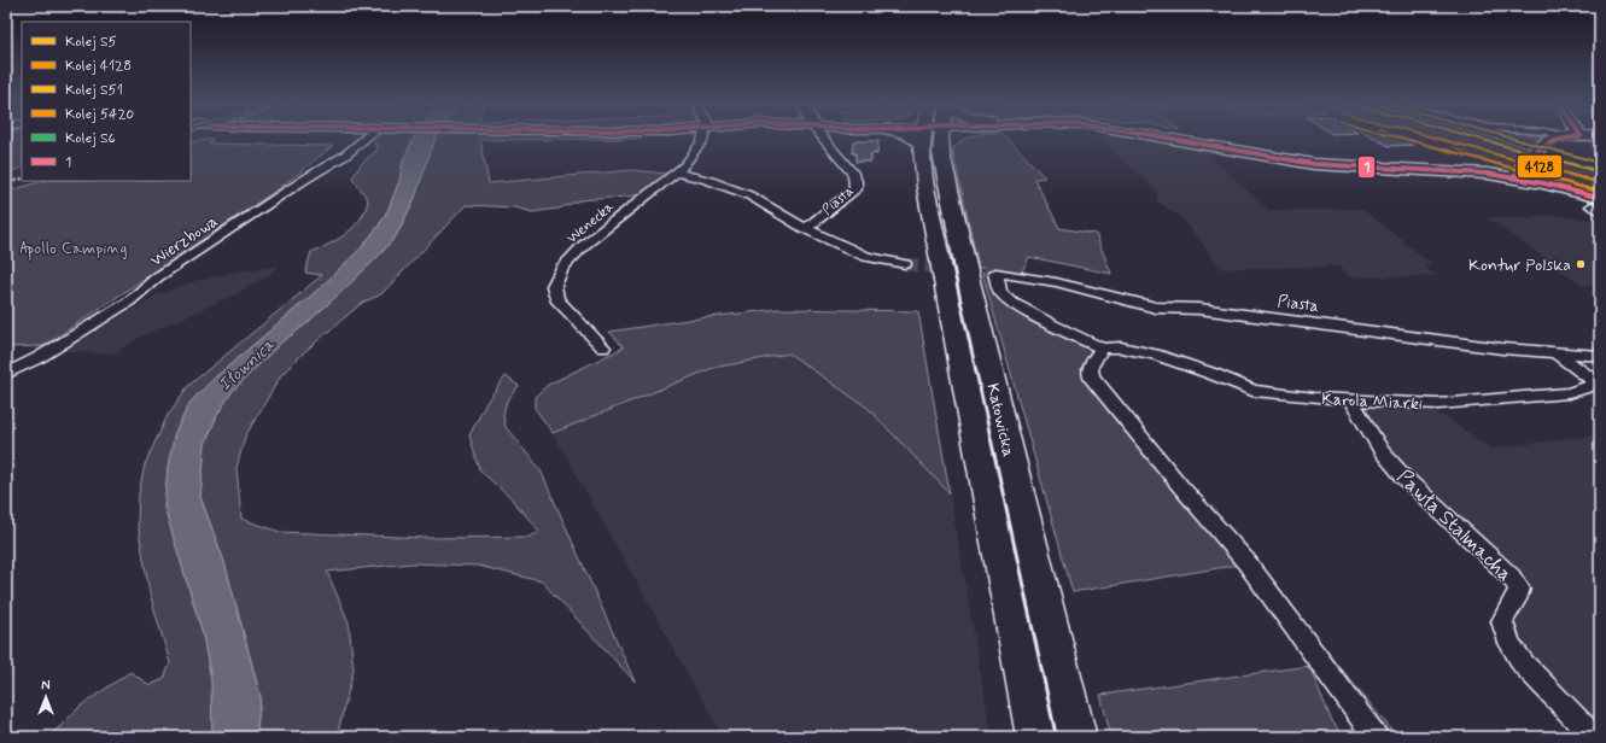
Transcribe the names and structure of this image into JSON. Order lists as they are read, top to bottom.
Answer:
{
  "streets": {
    "main road": ["Katowicka"],
    "street": [
      "Piasta",
      "Wenecka",
      "Wierzbowa",
      "Karola Miarki",
      "Pawła Stalmacha"
    ]
  },
  "crossings": [
    ["Piasta", "Wenecka"],
    ["Piasta", "Karola Miarki"],
    ["Karola Miarki", "Pawła Stalmacha"]
  ],
  "water": ["Iłownica"],
  "parks": ["Apollo Camping"],
  "places": ["Kontur Polska"],
  "lines": [
    "rail line S5",
    "rail line 4128",
    "rail line S51",
    "rail line 5420",
    "transit line 1"
  ],
  "legend": [
    "Kolej S5",
    "Kolej 4128",
    "Kolej S51",
    "Kolej 5420",
    "Kolej S6",
    "1"
  ],
  "north": "top"
}
